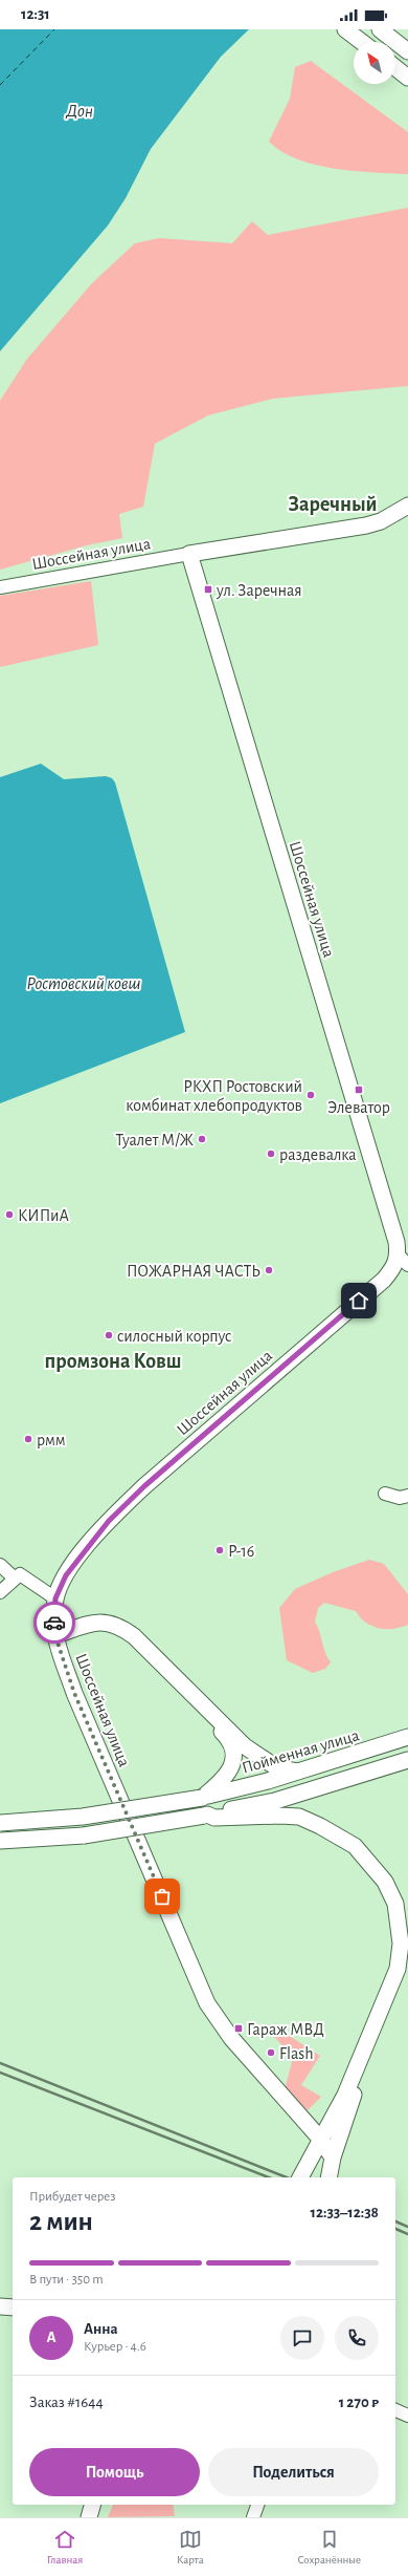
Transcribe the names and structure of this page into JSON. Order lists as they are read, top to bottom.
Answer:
{
  "streets": {
    "main road": ["Шоссейная улица", "Пойменная улица"]
  },
  "districts": ["Заречный", "промзона Ковш"],
  "water": ["Дон", "Ростовский ковш"],
  "places": {
    "transit": ["ул. Заречная", "Элеватор", "Гараж МВД"],
    "other": [
      "РКХП Ростовский комбинат хлебопродуктов",
      "Туалет М/Ж",
      "раздевалка",
      "КИПиА",
      "ПОЖАРНАЯ ЧАСТЬ",
      "силосный корпус",
      "рмм",
      "Р-16",
      "Flash"
    ]
  },
  "north": "top left",
  "page": {
    "status": "12:31",
    "heading": ["2 мин", "Прибудет через", "12:33–12:38"],
    "panel": [
      "Анна",
      "Курьер · 4.6",
      "Заказ #1644",
      "1 270 ₽"
    ],
    "bar": "В пути · 350 m",
    "round": "А",
    "buttons": ["Помощь", "Поделиться"],
    "tabs": ["Главная", "Карта", "Сохранённые"]
  }
}
